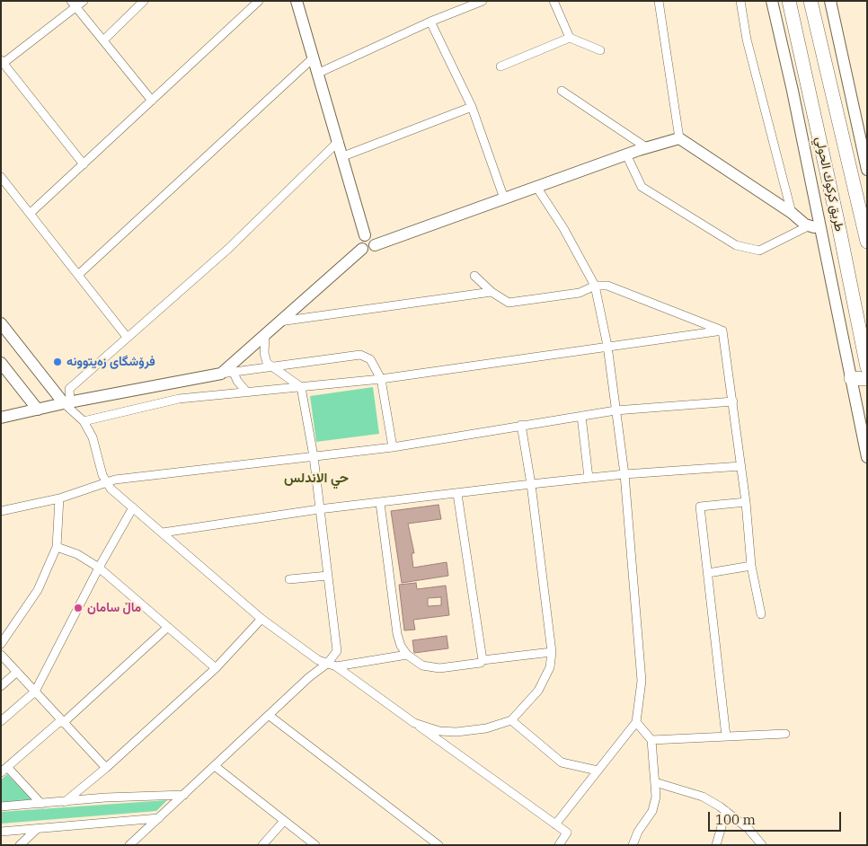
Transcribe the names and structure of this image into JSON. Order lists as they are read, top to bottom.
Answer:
{
  "streets": {
    "highway": ["طريق كركوك الحولي"]
  },
  "districts": ["حي الاندلس"],
  "places": ["فرۆشگای زەیتوونە", "ماڵ سامان"],
  "scale_bar": "100 m"
}
